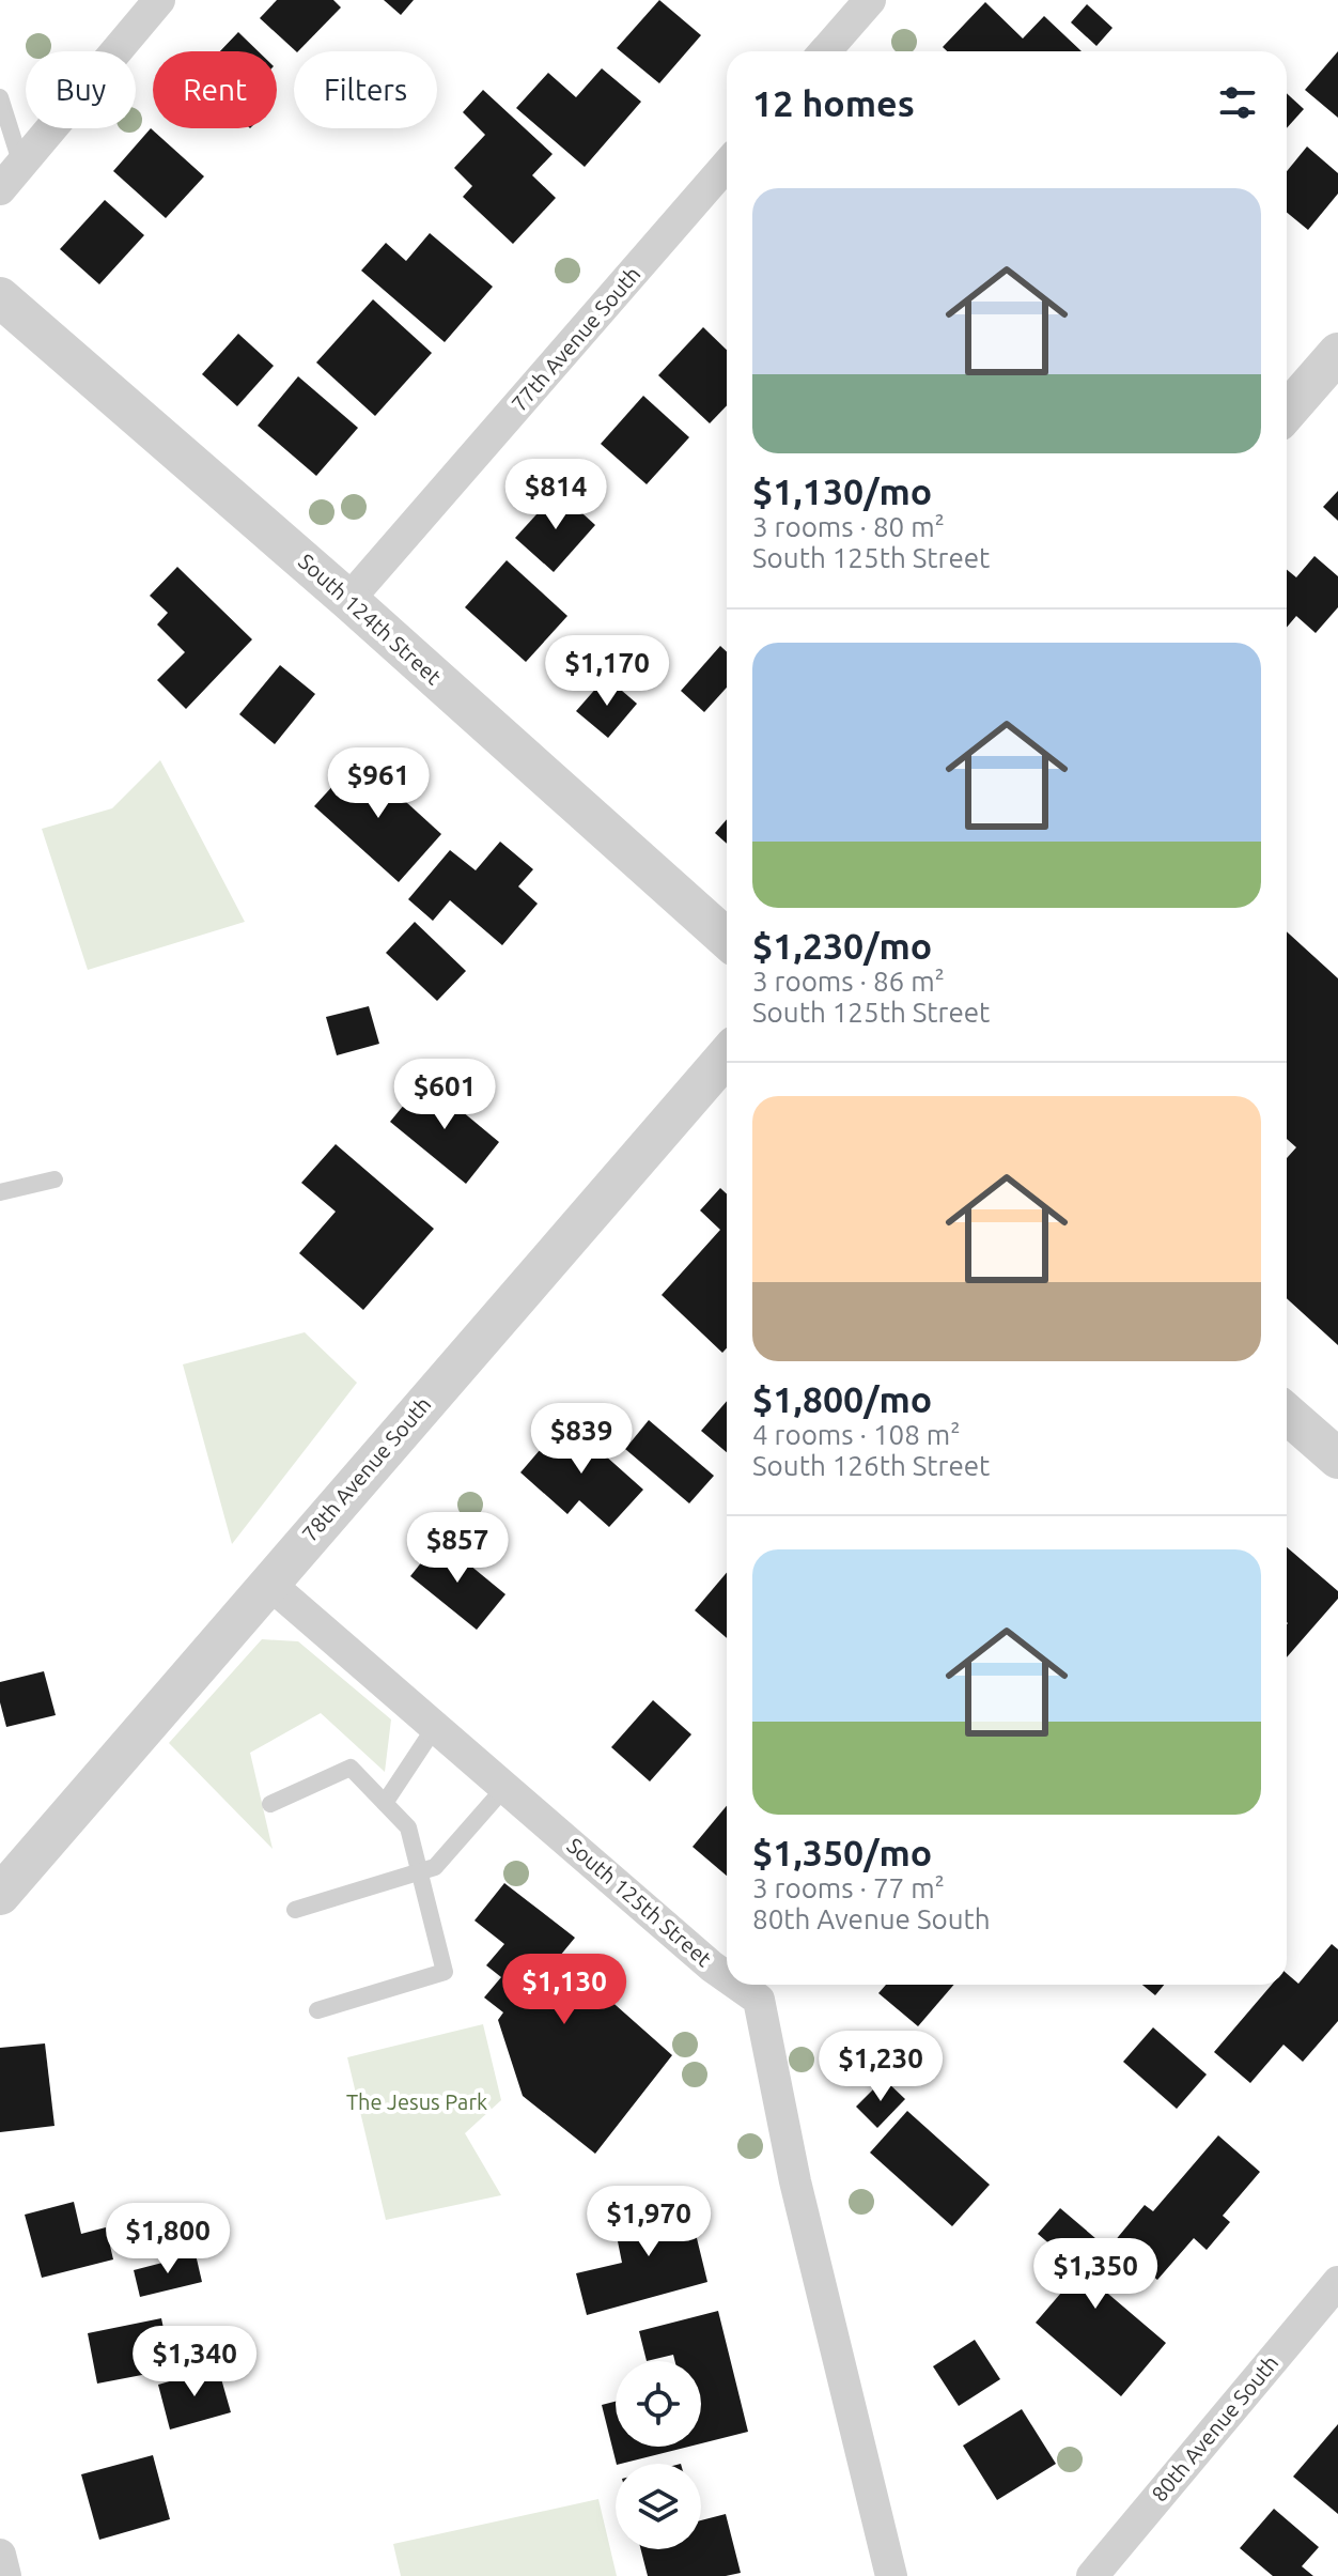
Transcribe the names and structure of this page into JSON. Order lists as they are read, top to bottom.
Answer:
{
  "streets": {
    "street": [
      "77th Avenue South",
      "South 124th Street",
      "78th Avenue South",
      "South 125th Street",
      "80th Avenue South"
    ]
  },
  "crossings": [
    ["77th Avenue South", "South 124th Street"],
    ["78th Avenue South", "South 125th Street"]
  ],
  "parks": ["The Jesus Park"],
  "page": {
    "chip": ["Buy", "Rent", "Filters"],
    "heading": "12 homes",
    "list": [
      {
        "name": "$1,130/mo",
        "note": "3 rooms · 80 m² · South 125th Street"
      },
      {
        "name": "$1,230/mo",
        "note": "3 rooms · 86 m² · South 125th Street"
      },
      {
        "name": "$1,800/mo",
        "note": "4 rooms · 108 m² · South 126th Street"
      },
      {
        "name": "$1,350/mo",
        "note": "3 rooms · 77 m² · 80th Avenue South"
      }
    ],
    "price": [
      "$814",
      "$1,170",
      "$961",
      "$601",
      "$839",
      "$857",
      "$1,130",
      "$1,230",
      "$1,970",
      "$1,800",
      "$1,350",
      "$1,340"
    ]
  }
}
